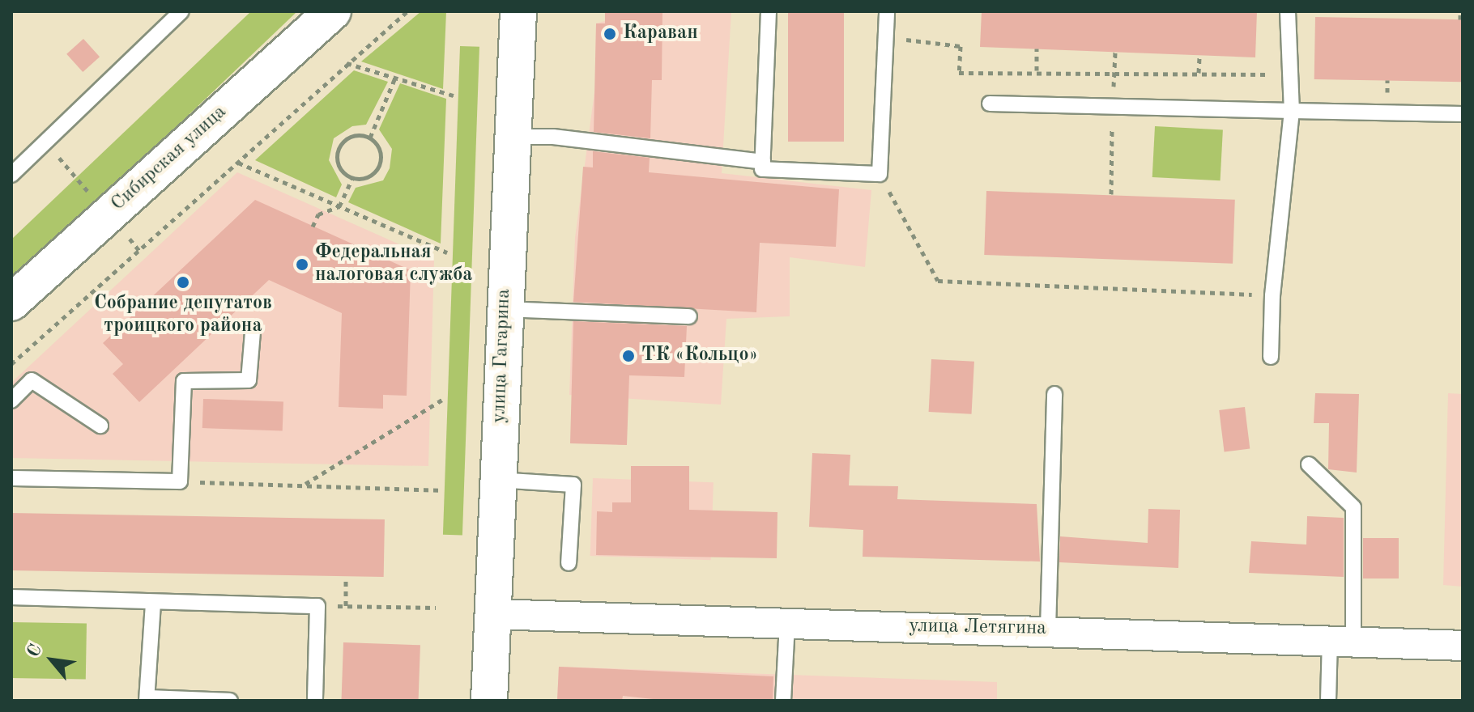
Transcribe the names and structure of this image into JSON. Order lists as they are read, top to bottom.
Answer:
{
  "streets": {
    "main road": ["Сибирская улица", "улица Гагарина"],
    "street": ["улица Летягина"]
  },
  "crossings": [
    ["улица Гагарина", "улица Летягина"]
  ],
  "places": [
    "Караван",
    "Федеральная налоговая служба",
    "Собрание депутатов троицкого района",
    "ТК «Кольцо»"
  ],
  "north": "top left"
}
